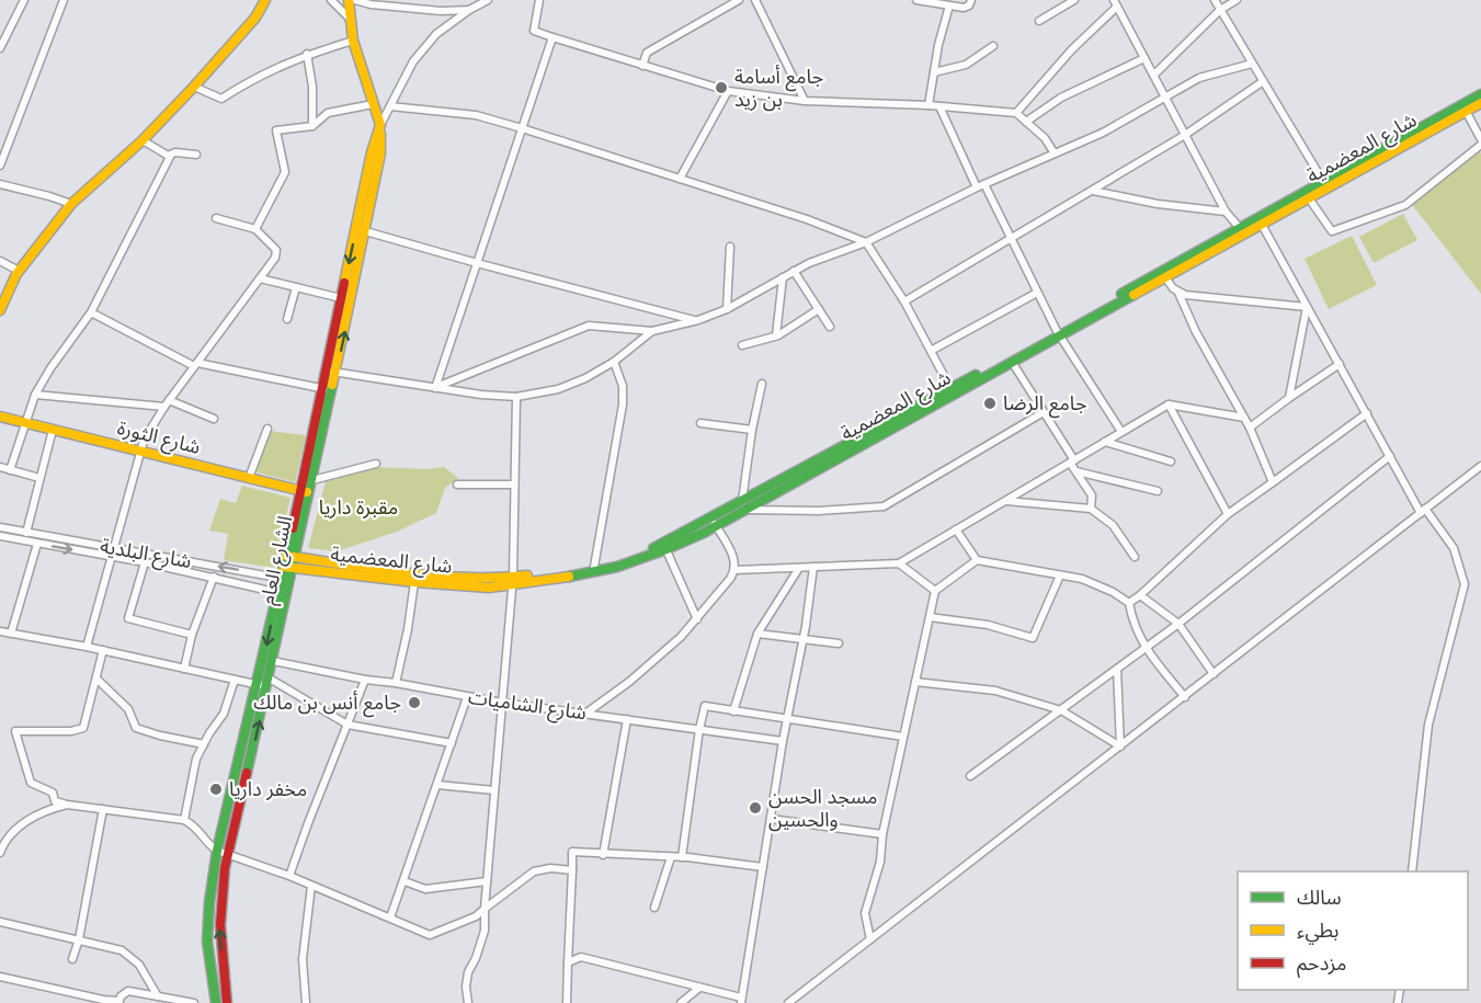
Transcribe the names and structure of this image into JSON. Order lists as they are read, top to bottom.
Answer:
{
  "streets": {
    "main road": ["شارع المعضمية", "شارع الثورة", "الشارع العام"],
    "street": ["شارع البلدية", "شارع الشاميات"]
  },
  "crossings": [
    ["شارع المعضمية", "الشارع العام"],
    ["شارع الثورة", "الشارع العام"],
    ["شارع البلدية", "الشارع العام"],
    ["الشارع العام", "شارع الشاميات"]
  ],
  "parks": ["مقبرة داريا"],
  "places": [
    "جامع أسامة بن زيد",
    "جامع الرضا",
    "جامع أنس بن مالك",
    "مخفر داريا",
    "مسجد الحسن والحسين"
  ],
  "legend": ["سالك", "بطيء", "مزدحم"]
}
